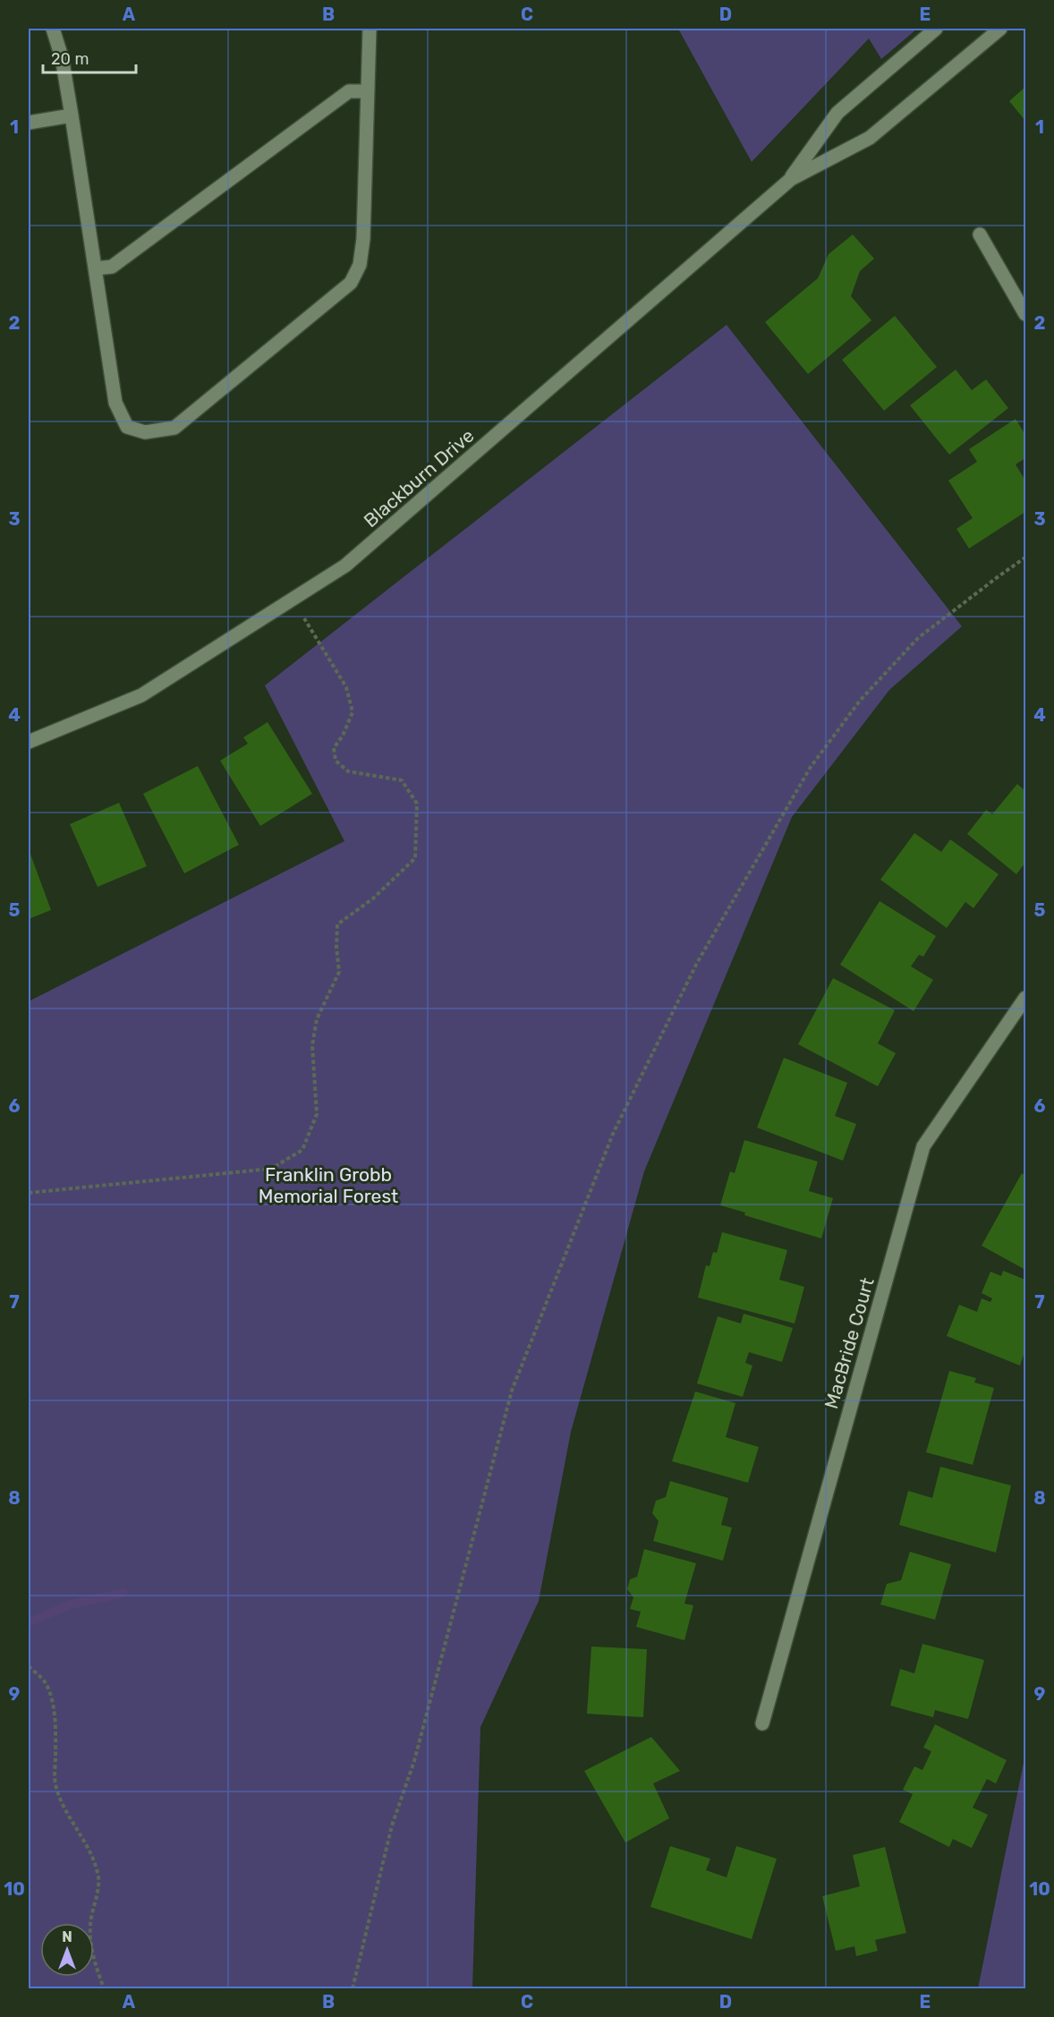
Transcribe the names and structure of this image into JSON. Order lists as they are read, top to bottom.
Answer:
{
  "streets": {
    "street": ["Blackburn Drive", "MacBride Court"]
  },
  "parks": ["Franklin Grobb Memorial Forest"],
  "scale_bar": "20 m",
  "north": "top",
  "grid": {
    "columns": [
      "A",
      "B",
      "C",
      "D",
      "E"
    ],
    "rows": [
      "1",
      "2",
      "3",
      "4",
      "5",
      "6",
      "7",
      "8",
      "9",
      "10"
    ]
  }
}
